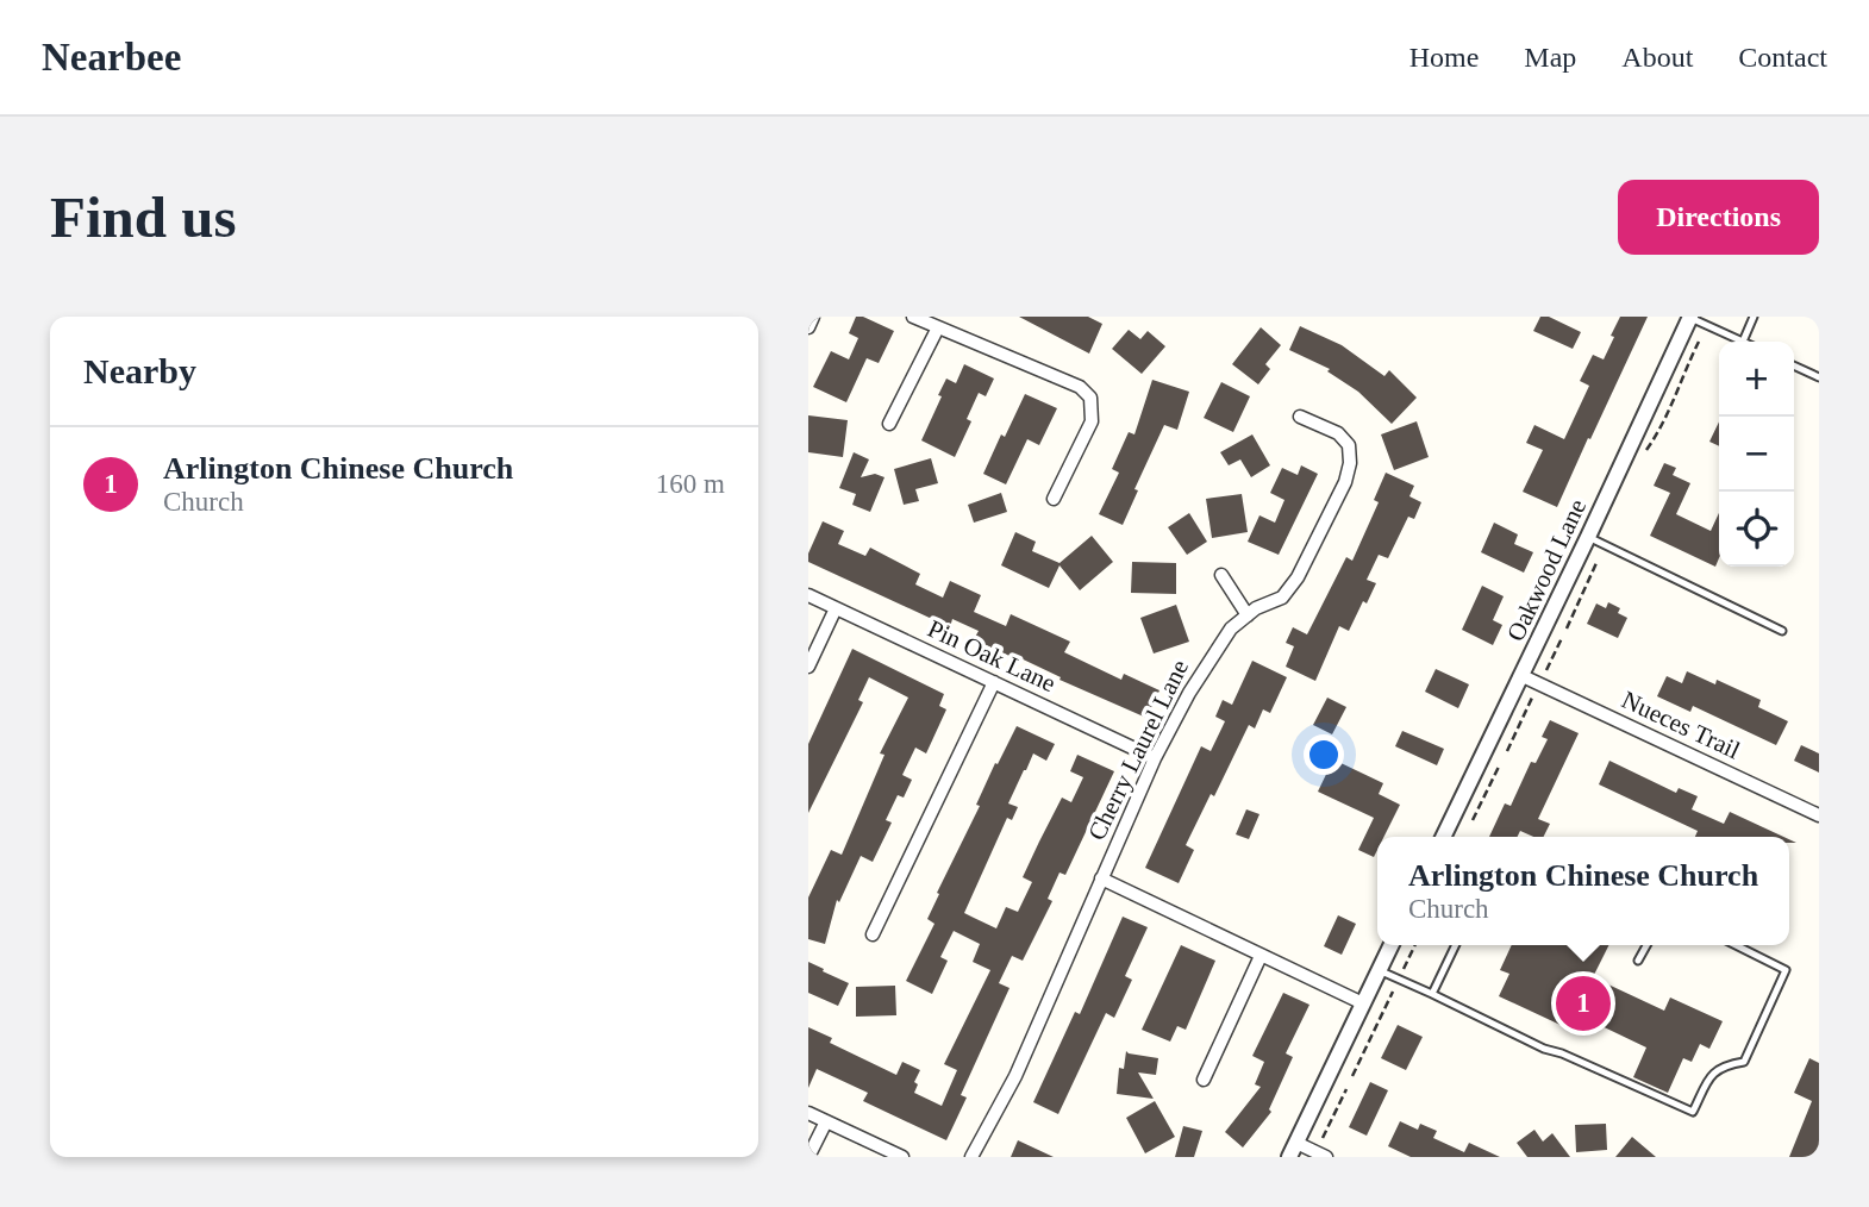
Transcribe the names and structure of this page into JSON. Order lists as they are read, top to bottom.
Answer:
{
  "streets": {
    "street": [
      "Oakwood Lane",
      "Pin Oak Lane",
      "Nueces Trail",
      "Cherry Laurel Lane"
    ]
  },
  "crossings": [
    ["Oakwood Lane", "Nueces Trail"],
    ["Pin Oak Lane", "Cherry Laurel Lane"]
  ],
  "page": {
    "header": "Nearbee",
    "nav": [
      "Home",
      "Map",
      "About",
      "Contact"
    ],
    "buttons": "Directions",
    "title": "Find us",
    "heading": "Nearby",
    "map_buttons": ["+", "−"],
    "list": [
      {
        "mark": "1",
        "name": "Arlington Chinese Church",
        "note": "Church",
        "value": "160 m"
      }
    ],
    "popup": ["Arlington Chinese Church", "Church"],
    "pins": "1"
  }
}
